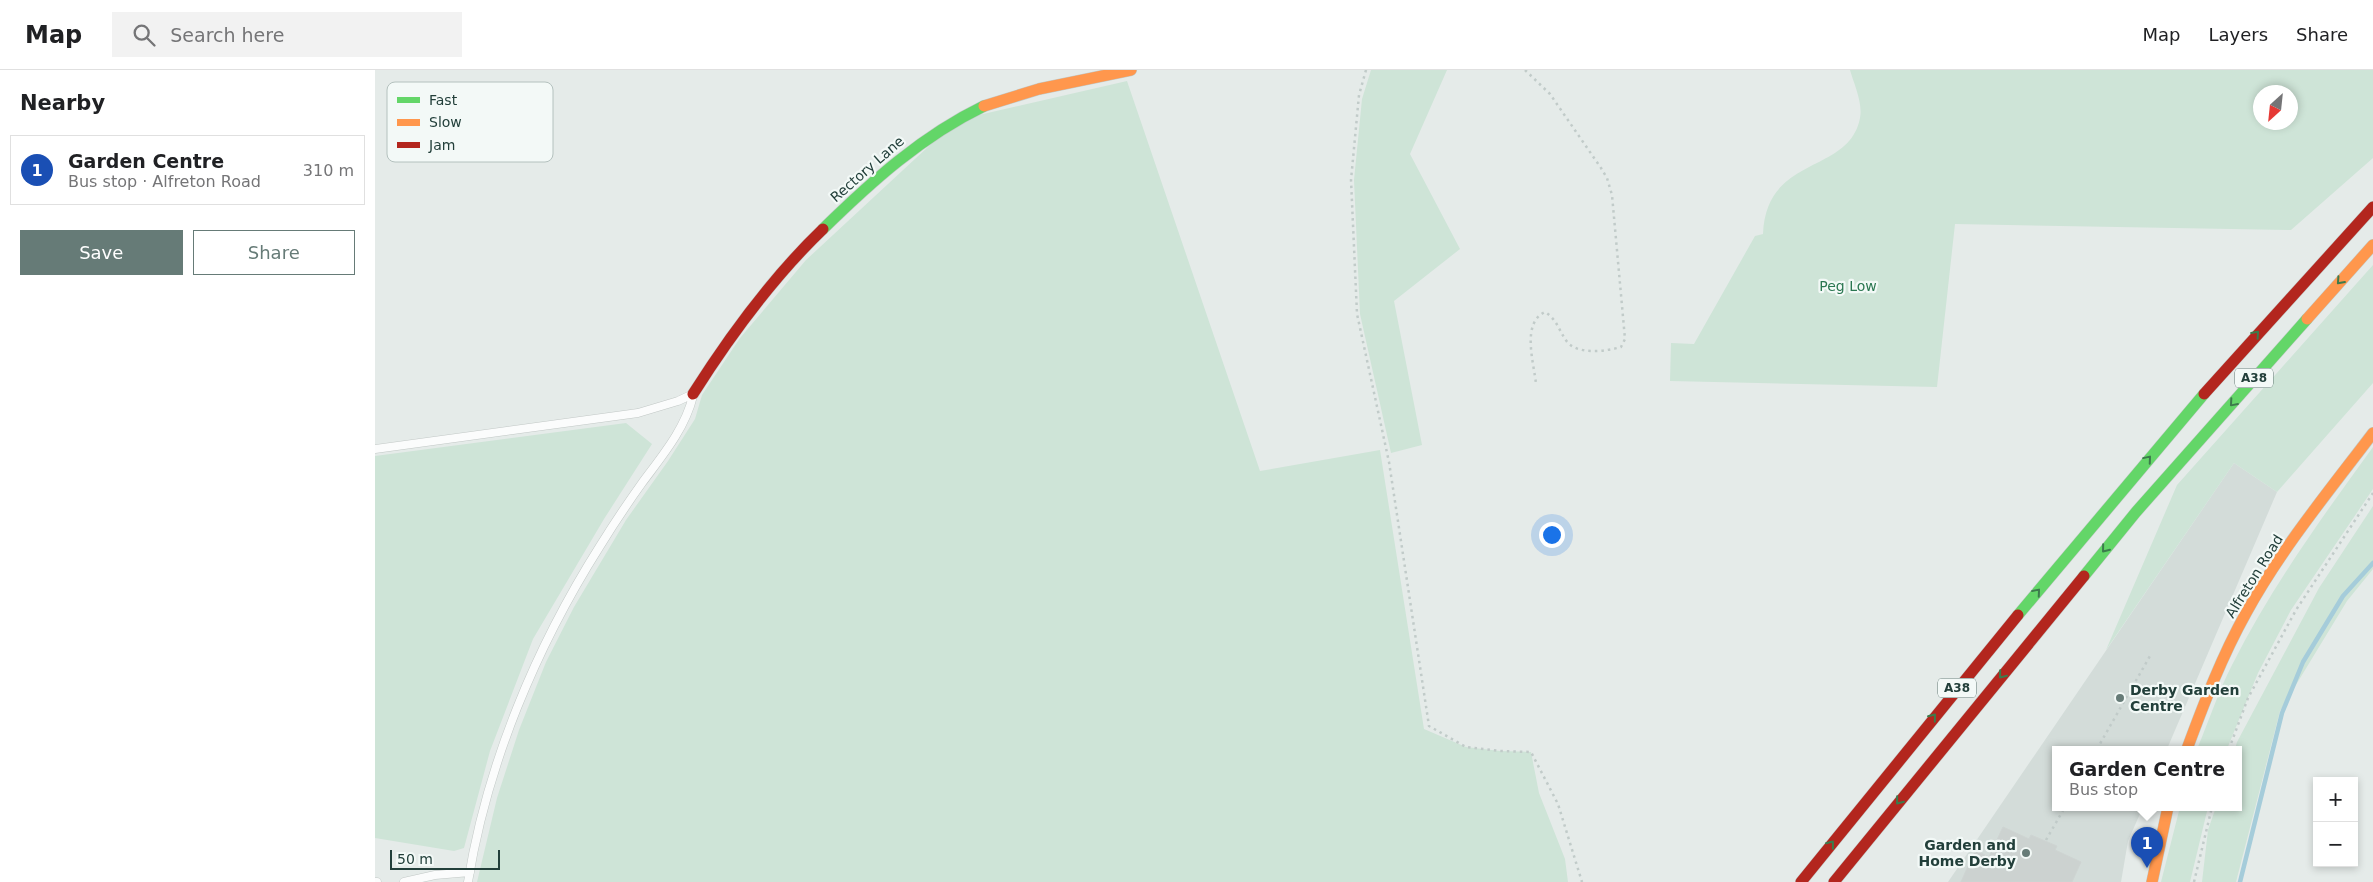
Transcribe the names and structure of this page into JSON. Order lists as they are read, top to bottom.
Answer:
{
  "streets": {
    "main road": ["Rectory Lane", "A38", "Alfreton Road"]
  },
  "parks": ["Peg Low"],
  "places": ["Derby Garden Centre", "Garden and Home Derby"],
  "legend": ["Fast", "Slow", "Jam"],
  "scale_bar": "50 m",
  "north": "bottom left",
  "page": {
    "header": "Map",
    "search": "Search here",
    "nav": ["Map", "Layers", "Share"],
    "heading": "Nearby",
    "list": [
      {
        "mark": "1",
        "name": "Garden Centre",
        "note": "Bus stop · Alfreton Road",
        "value": "310 m"
      }
    ],
    "buttons": ["Save", "Share"],
    "popup": ["Garden Centre", "Bus stop"],
    "map_buttons": ["+", "−"],
    "pins": "1",
    "scale": "50 m"
  }
}
